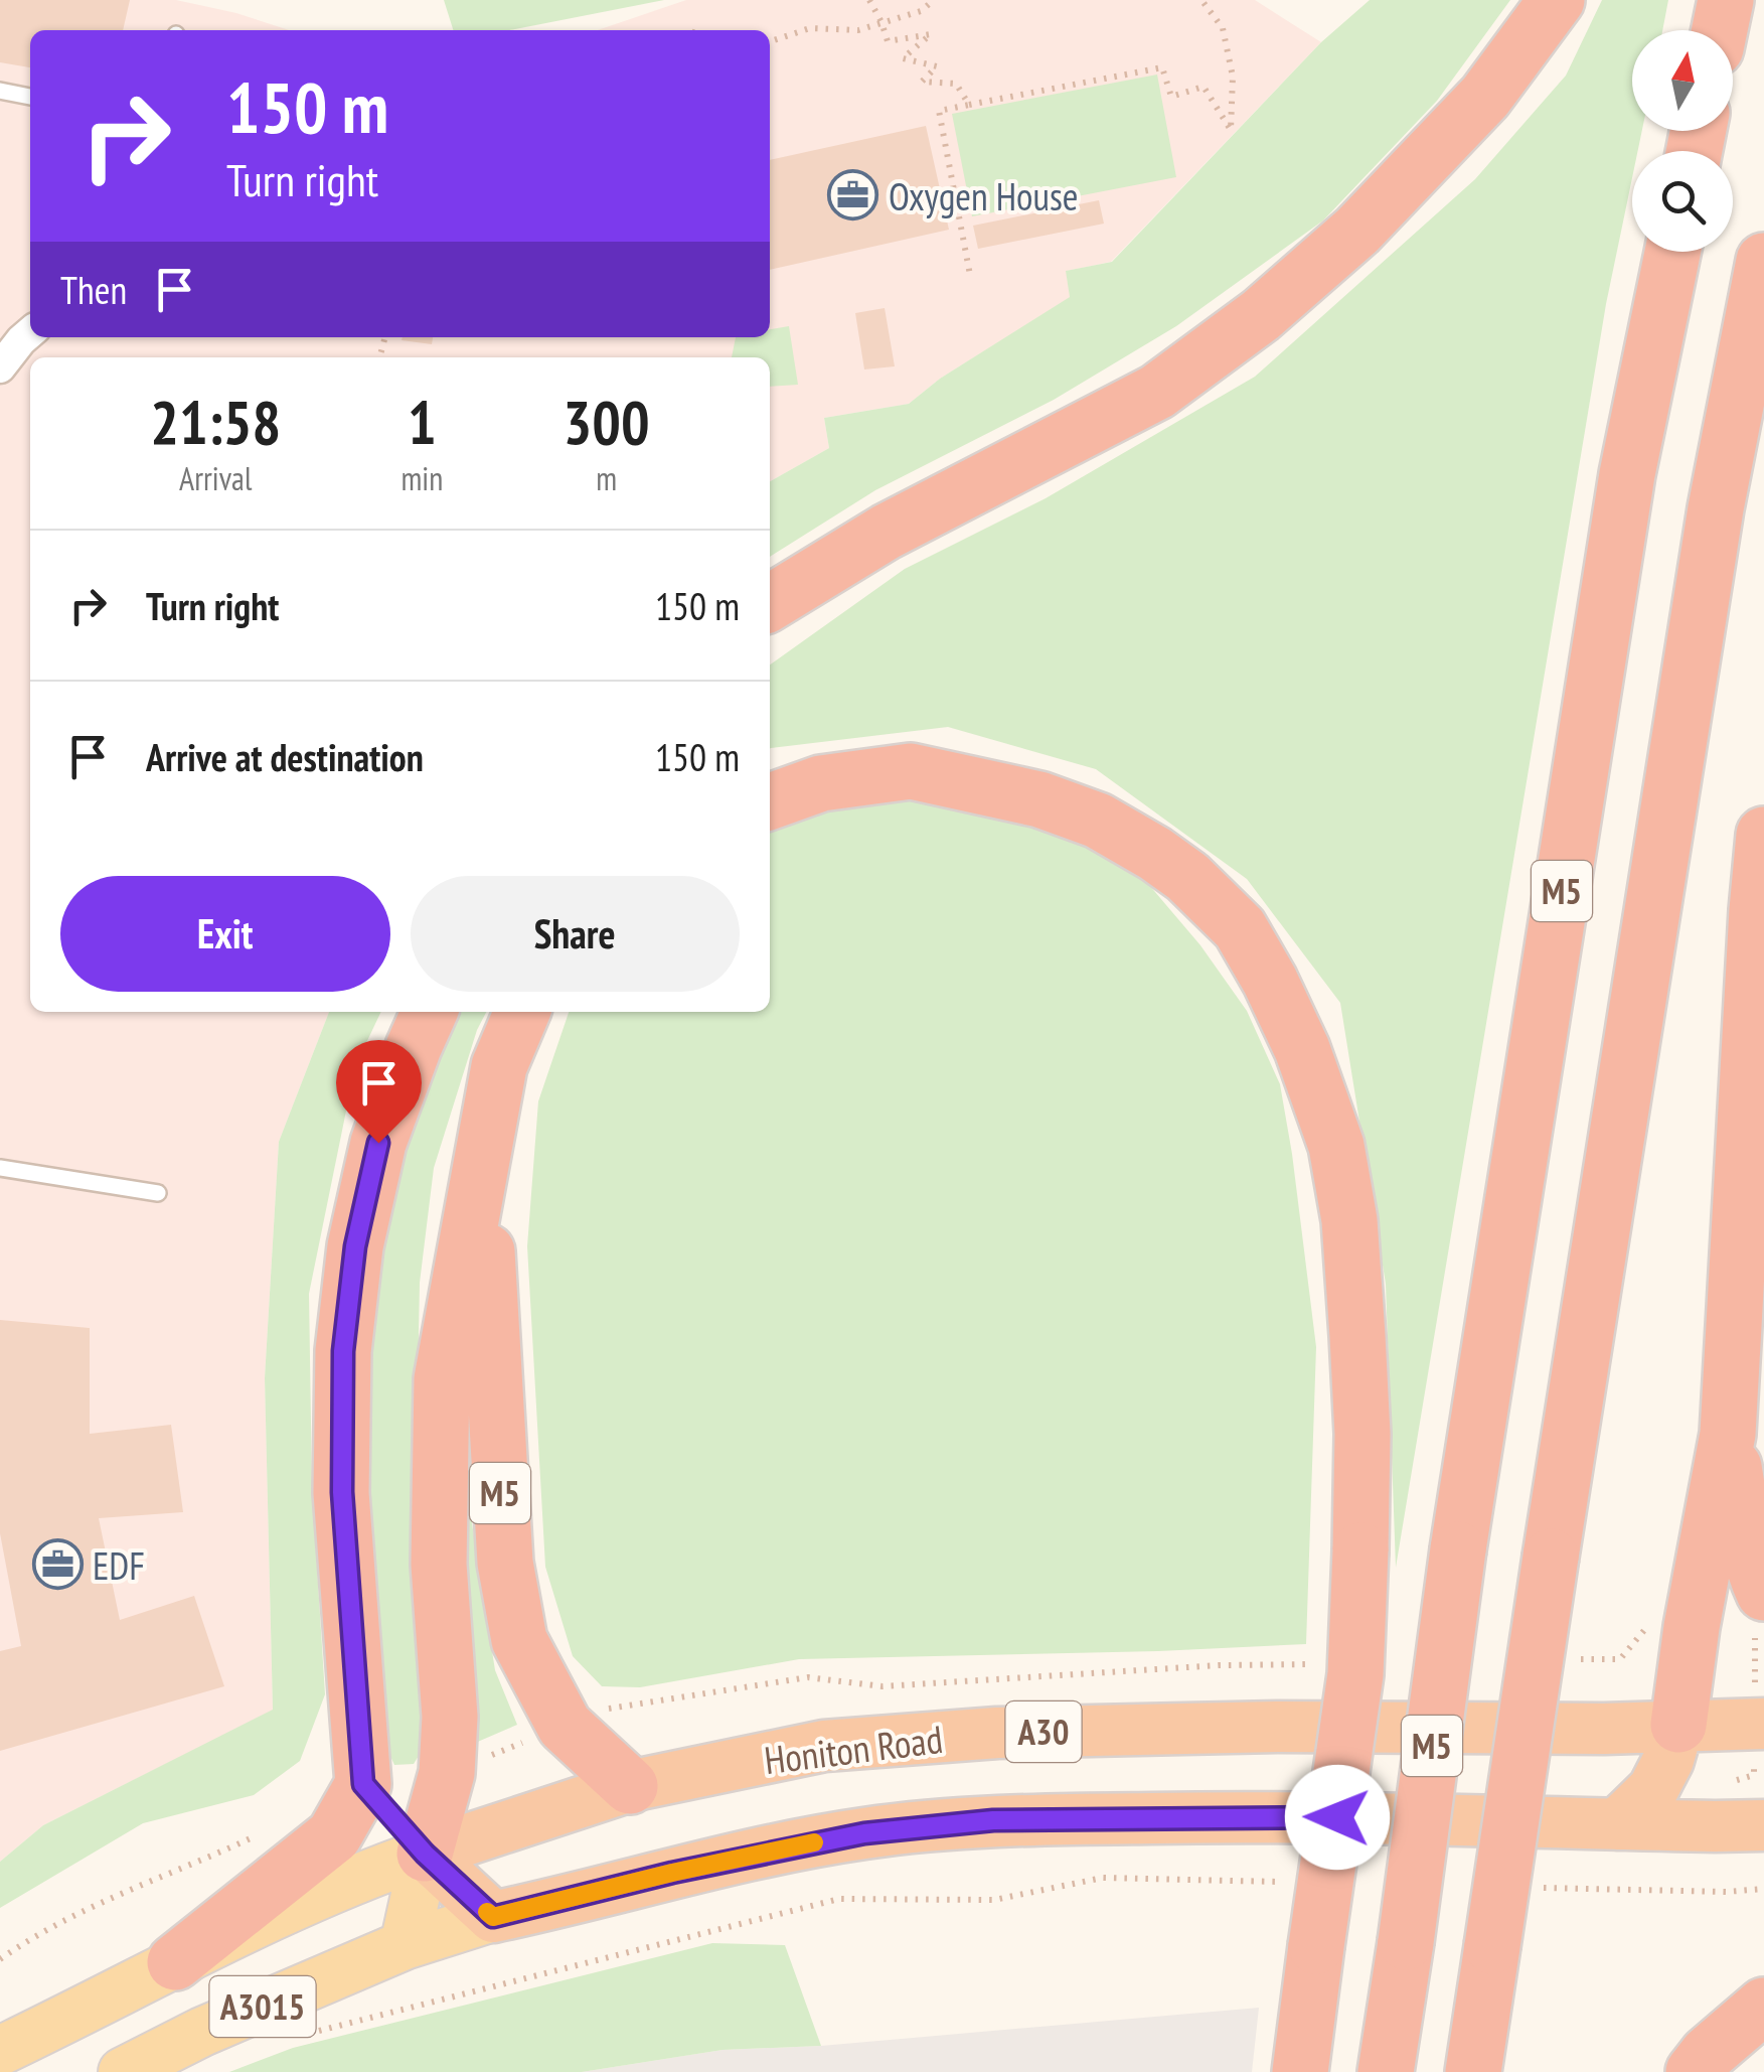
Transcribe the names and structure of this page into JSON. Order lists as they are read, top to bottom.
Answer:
{
  "streets": {
    "highway": ["M5", "A30", "Honiton Road"],
    "main road": ["A3015"]
  },
  "crossings": [
    ["M5", "Honiton Road"]
  ],
  "places": {
    "office": ["Oxygen House", "EDF"]
  },
  "north": "top",
  "page": {
    "turn": ["150 m", "Turn right"],
    "then": "Then",
    "eta": [
      "21:58",
      "Arrival",
      "1",
      "min",
      "300",
      "m"
    ],
    "list": [
      {
        "name": "Turn right",
        "value": "150 m"
      },
      {
        "name": "Arrive at destination",
        "value": "150 m"
      }
    ],
    "buttons": ["Exit", "Share"]
  }
}
